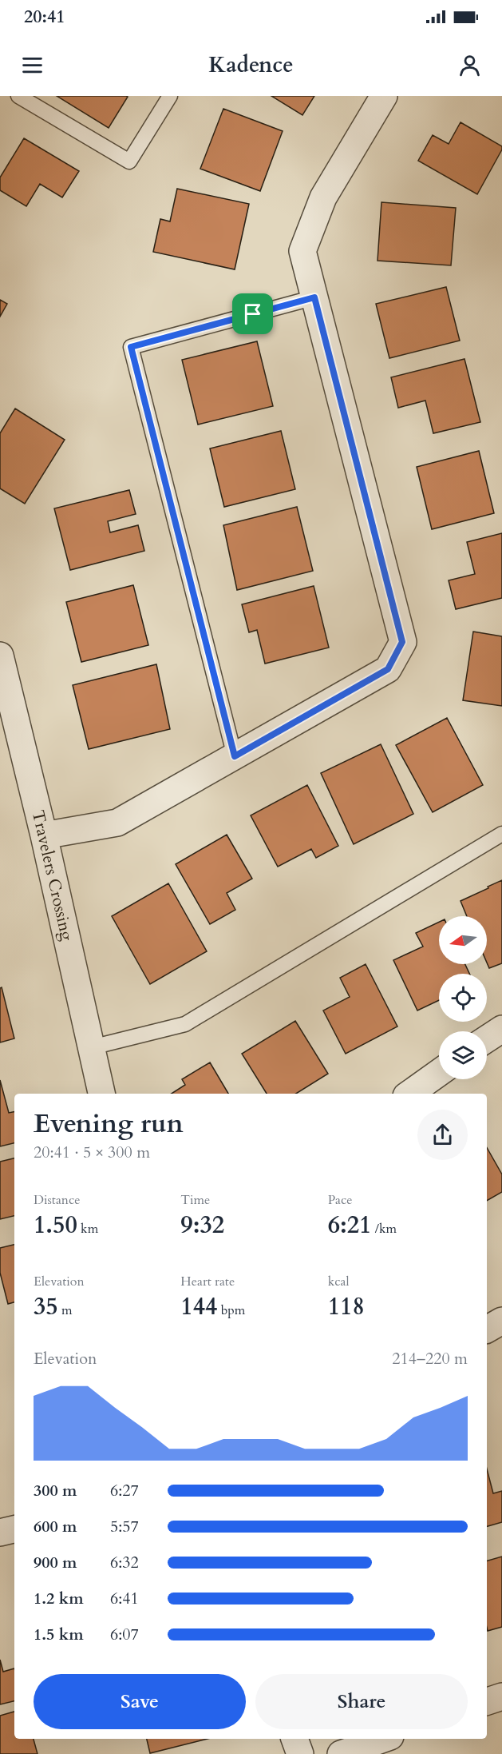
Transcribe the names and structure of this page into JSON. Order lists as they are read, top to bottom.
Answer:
{
  "streets": {
    "street": ["Travelers Crossing"]
  },
  "north": "left",
  "page": {
    "status": "20:41",
    "header": "Kadence",
    "heading": ["Evening run", "20:41 · 5 × 300 m"],
    "stats": [
      ["Distance", "1.50 km"],
      ["Time", "9:32"],
      ["Pace", "6:21 /km"],
      ["Elevation", "35 m"],
      ["Heart rate", "144 bpm"],
      ["kcal", "118"]
    ],
    "chart": ["Elevation", "214–220 m"],
    "list": [
      {
        "name": "300 m",
        "note": "6:27"
      },
      {
        "name": "600 m",
        "note": "5:57"
      },
      {
        "name": "900 m",
        "note": "6:32"
      },
      {
        "name": "1.2 km",
        "note": "6:41"
      },
      {
        "name": "1.5 km",
        "note": "6:07"
      }
    ],
    "buttons": ["Save", "Share"]
  }
}
